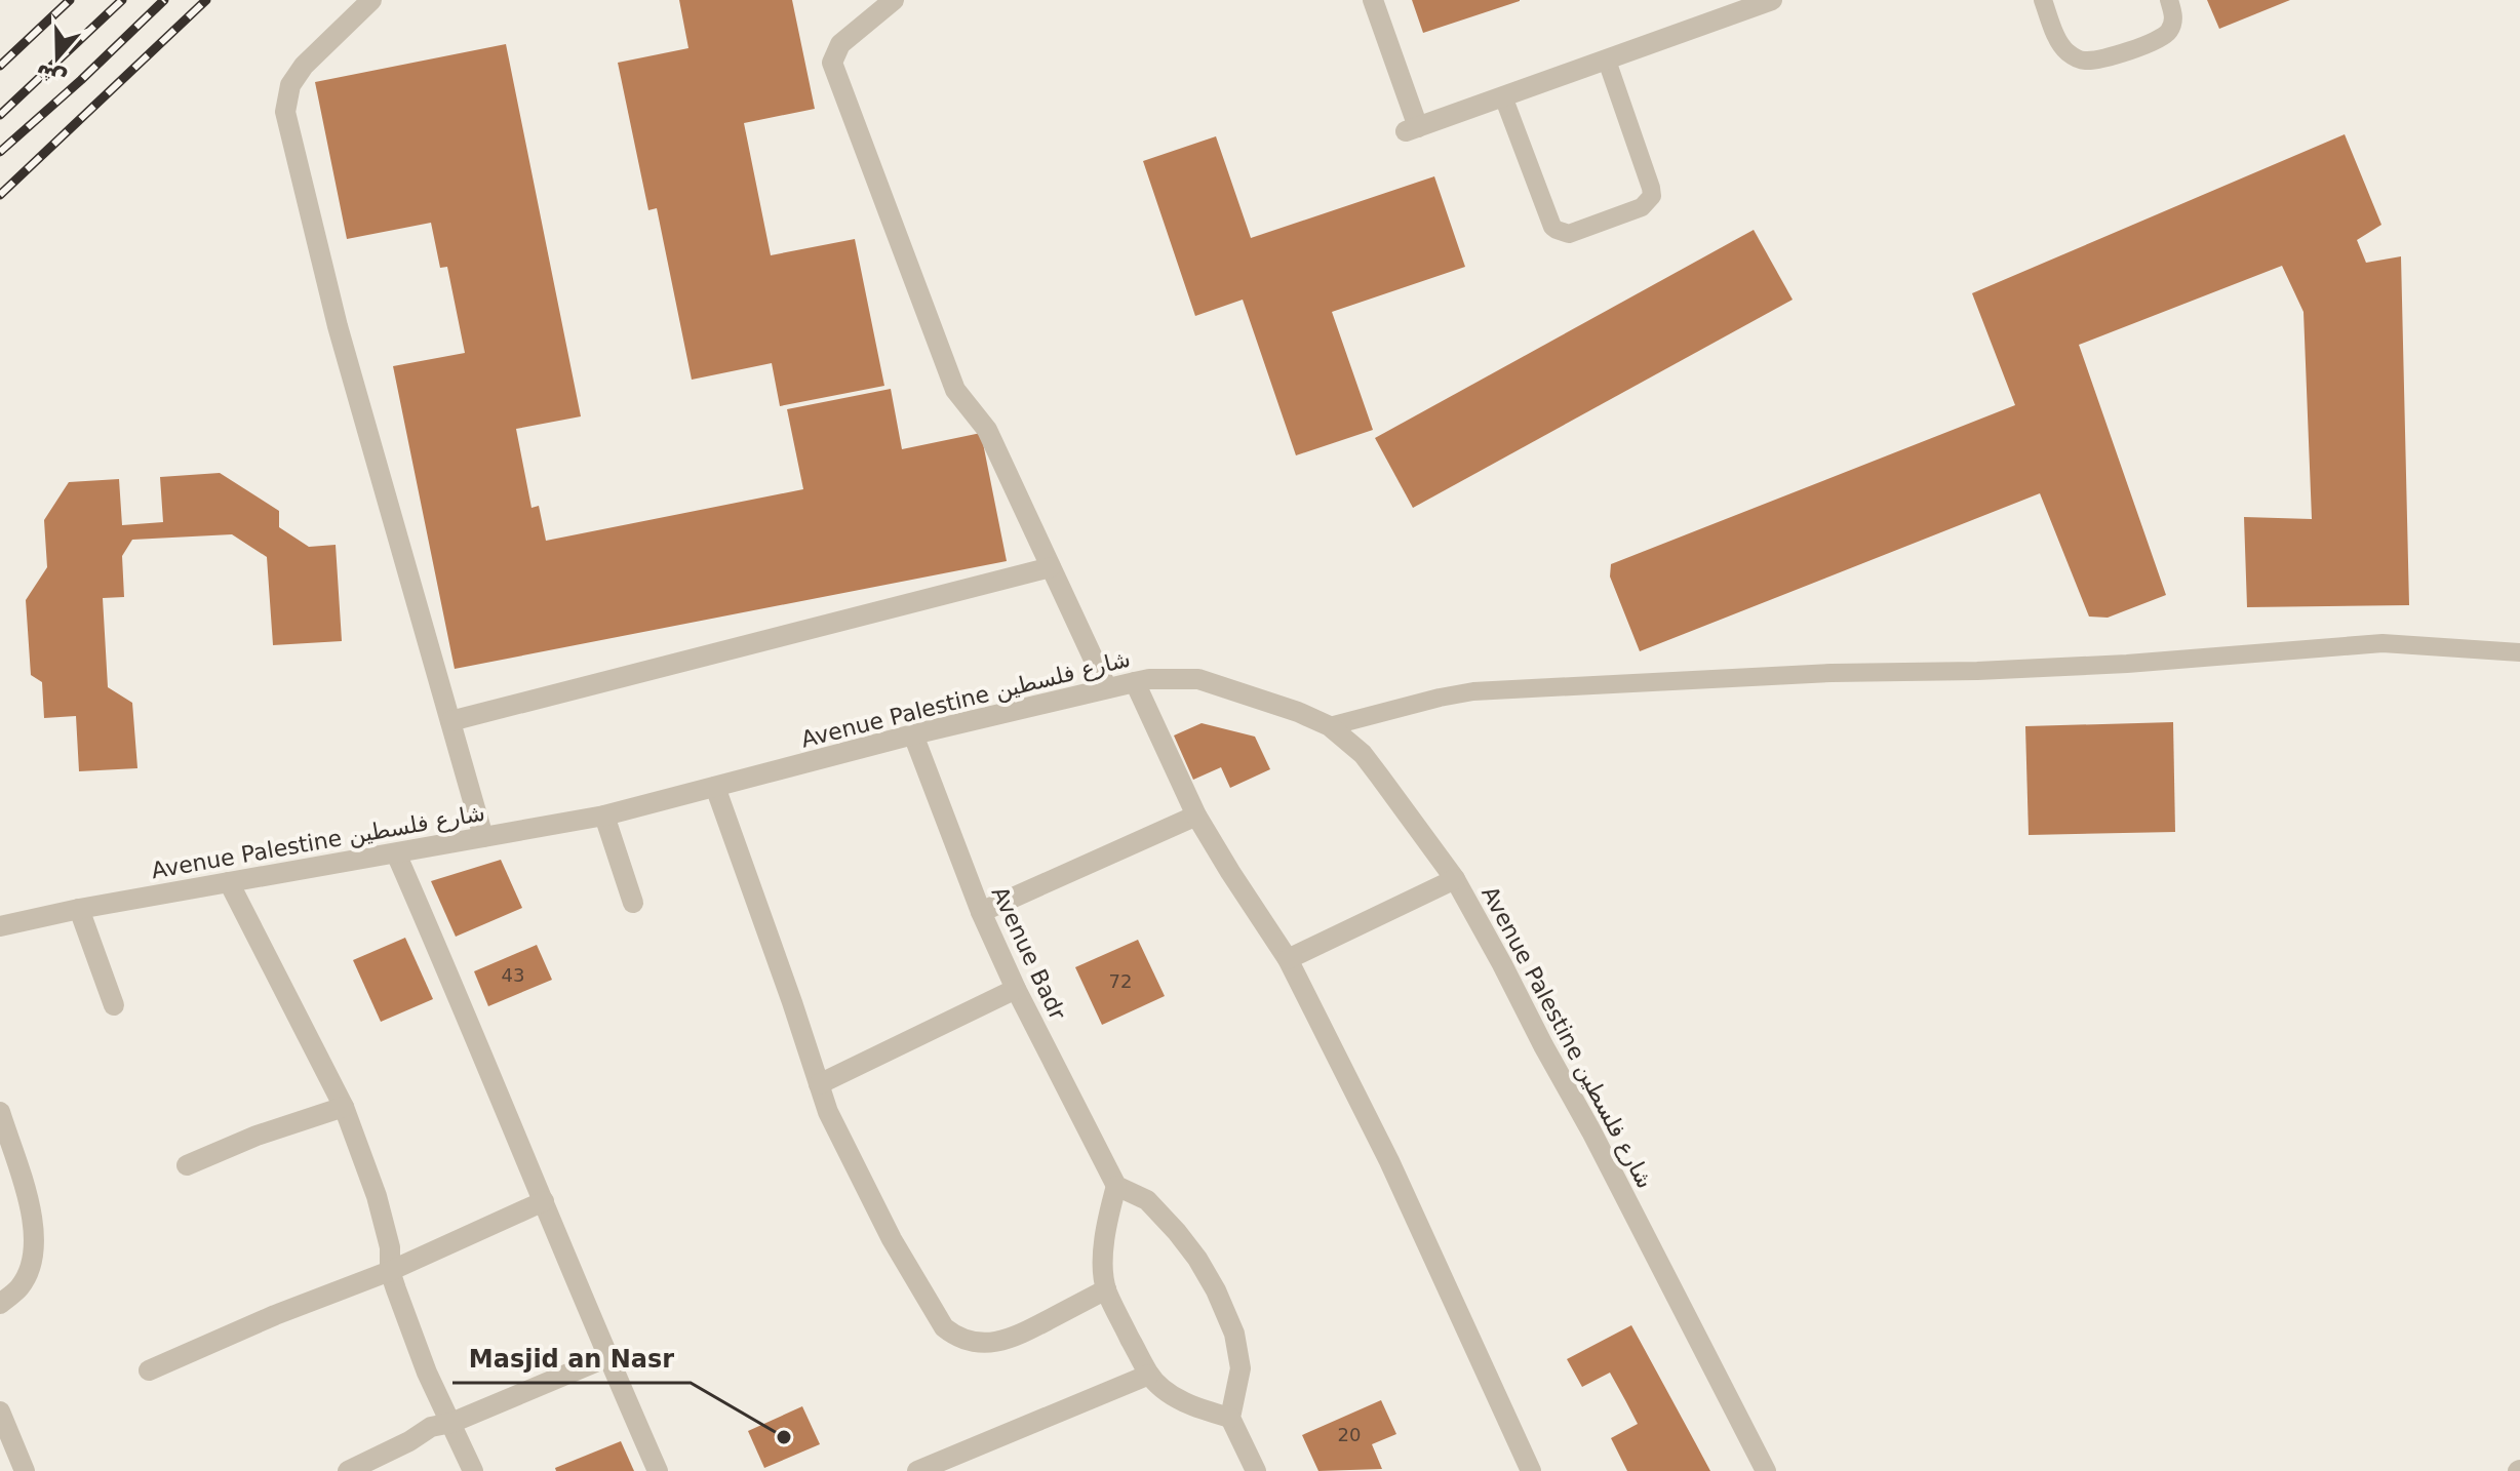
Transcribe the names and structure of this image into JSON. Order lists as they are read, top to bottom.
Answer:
{
  "streets": {
    "street": ["Avenue Palestine شارع فلسطين", "Avenue Badr"]
  },
  "crossings": [
    ["Avenue Palestine شارع فلسطين", "Avenue Badr"]
  ],
  "places": ["Masjid an Nasr"],
  "house_numbers": ["43", "72", "20"],
  "north": "bottom"
}
